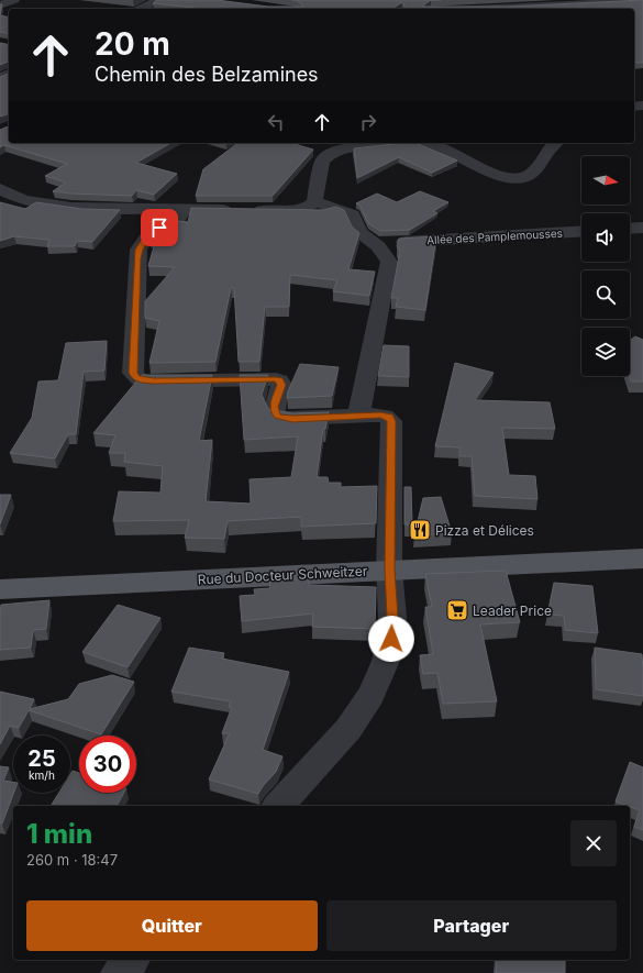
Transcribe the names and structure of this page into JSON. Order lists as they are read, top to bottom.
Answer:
{
  "streets": {
    "main road": ["Rue du Docteur Schweitzer"],
    "street": ["Allée des Pamplemousses"]
  },
  "places": {
    "restaurant": ["Pizza et Délices"],
    "supermarket": ["Leader Price"]
  },
  "north": "right",
  "page": {
    "turn": ["20 m", "Chemin des Belzamines"],
    "speed": "25 km/h",
    "limit": "30",
    "heading": ["1 min", "260 m · 18:47"],
    "buttons": ["Quitter", "Partager"]
  }
}
